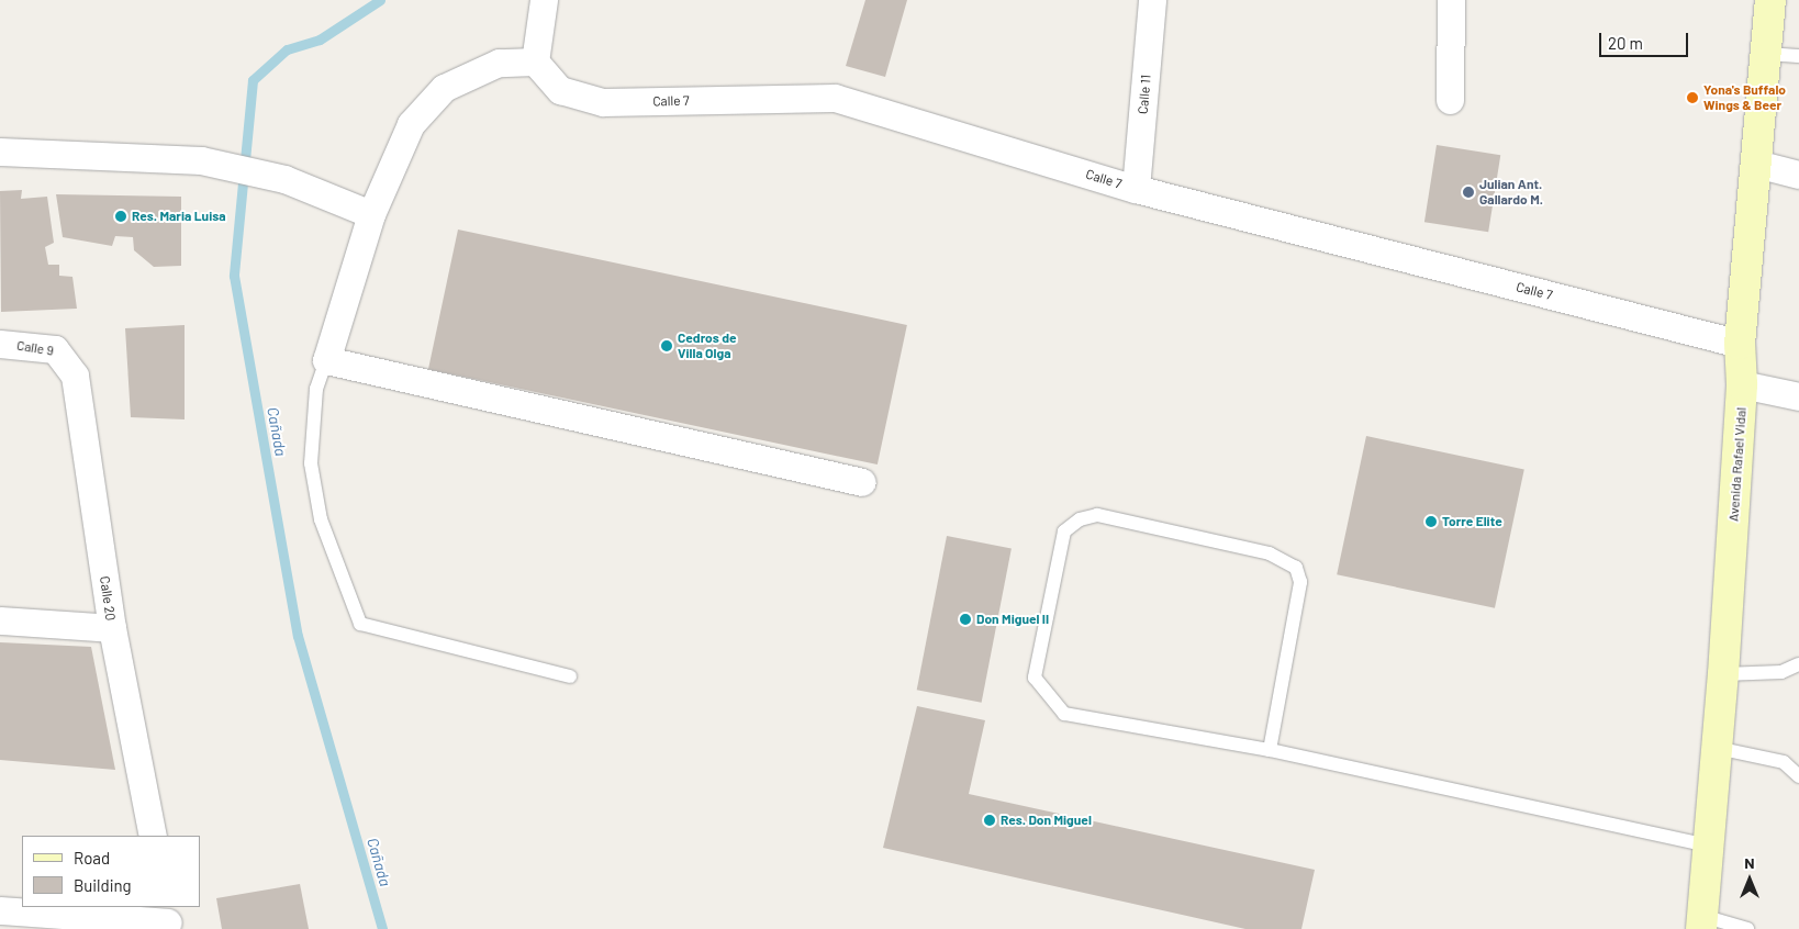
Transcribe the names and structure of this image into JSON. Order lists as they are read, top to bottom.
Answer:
{
  "streets": {
    "main road": ["Avenida Rafael Vidal"],
    "street": [
      "Calle 11",
      "Calle 7",
      "Calle 9",
      "Calle 20"
    ]
  },
  "crossings": [
    ["Calle 11", "Calle 7"],
    ["Calle 7", "Avenida Rafael Vidal"],
    ["Calle 9", "Calle 20"]
  ],
  "water": ["Cañada"],
  "places": [
    "Yona's Buffalo Wings & Beer",
    "Julian Ant. Gallardo M.",
    "Res. Maria Luisa",
    "Cedros de Villa Olga",
    "Torre Elite",
    "Don Miguel II",
    "Res. Don Miguel"
  ],
  "legend": ["Road", "Building"],
  "scale_bar": "20 m",
  "north": "top"
}
